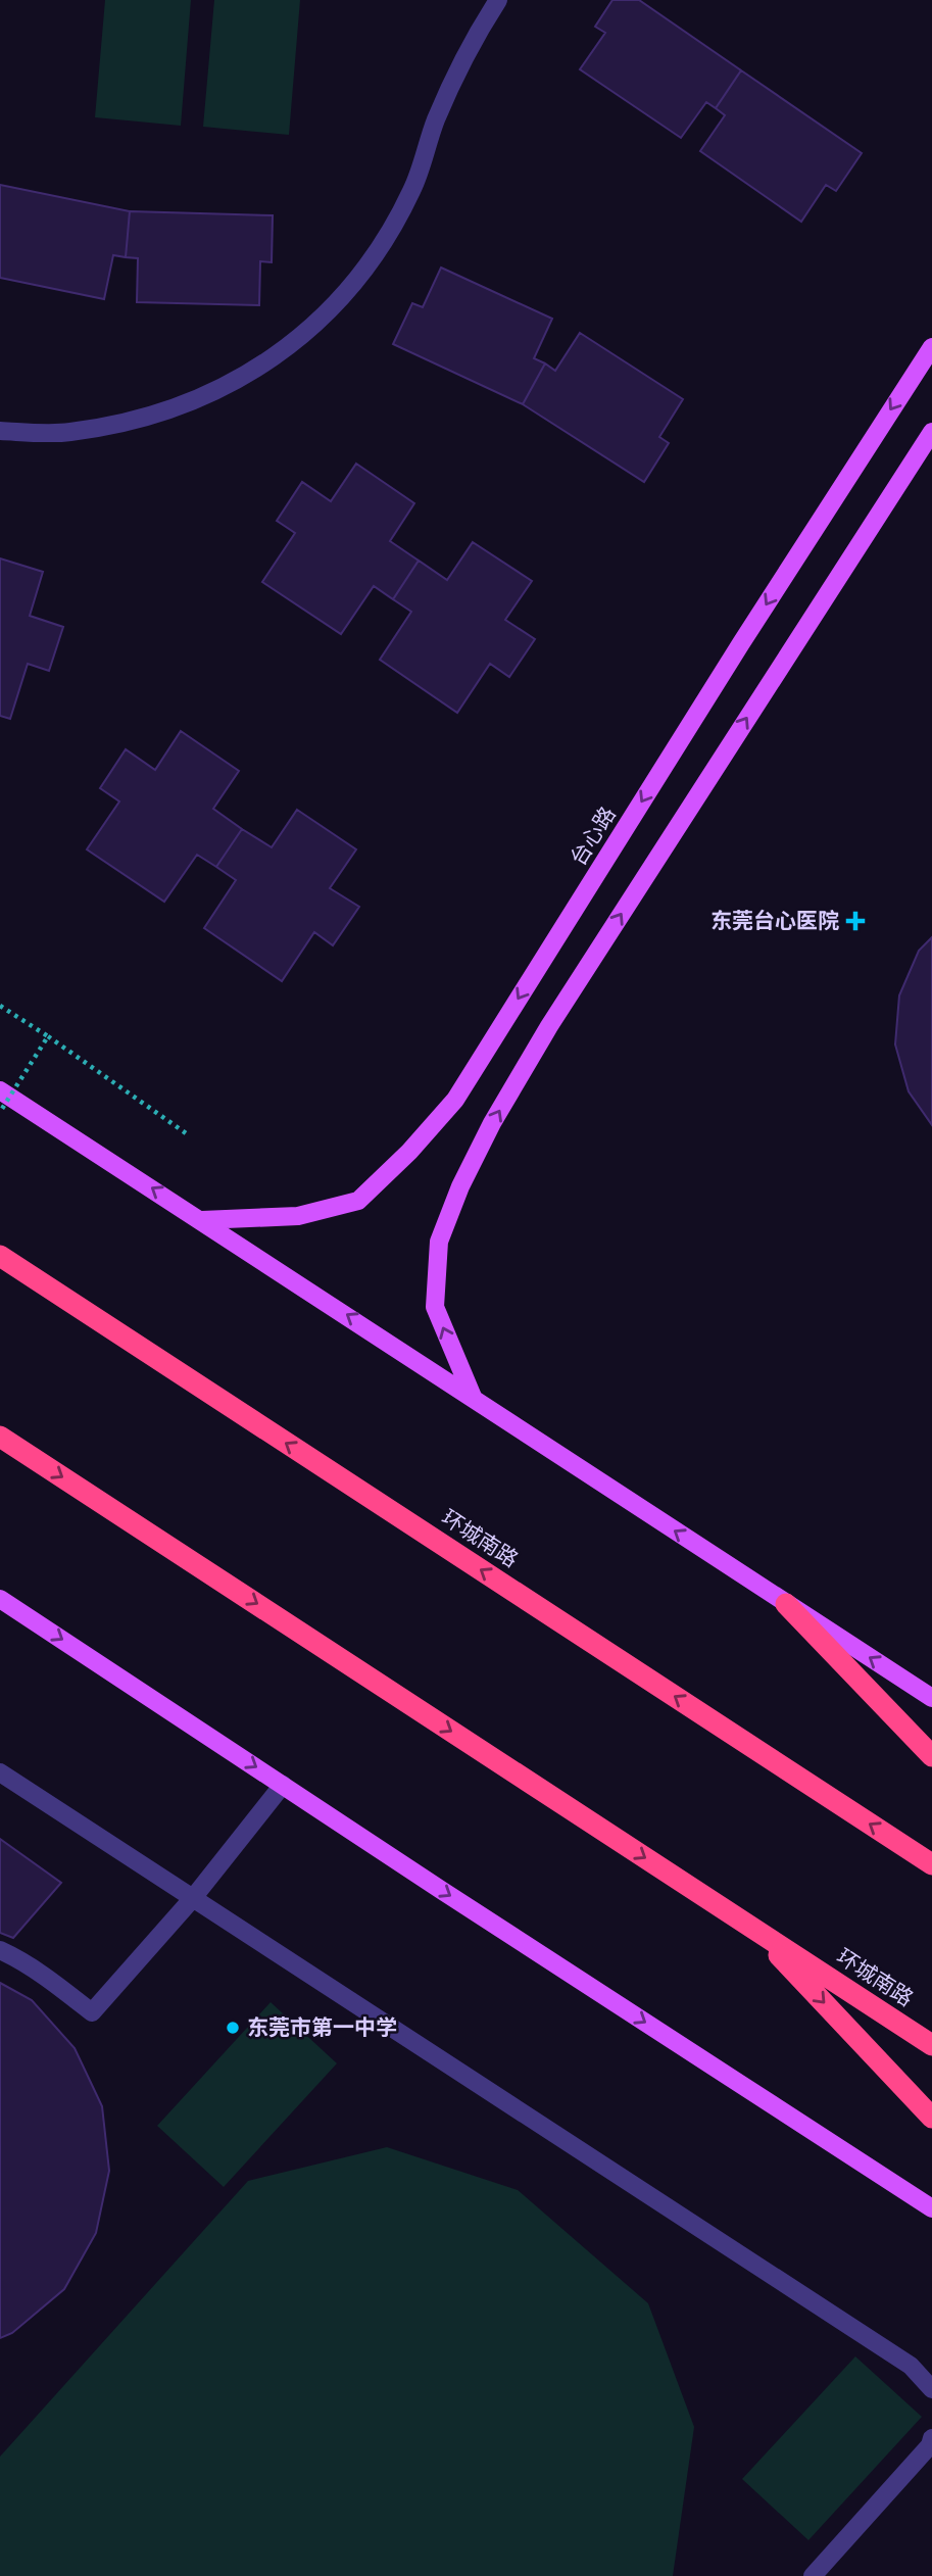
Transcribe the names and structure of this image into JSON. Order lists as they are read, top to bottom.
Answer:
{
  "streets": {
    "highway": ["环城南路"],
    "main road": ["台心路"]
  },
  "places": {
    "health": ["东莞台心医院"],
    "other": ["东莞市第一中学"]
  }
}
